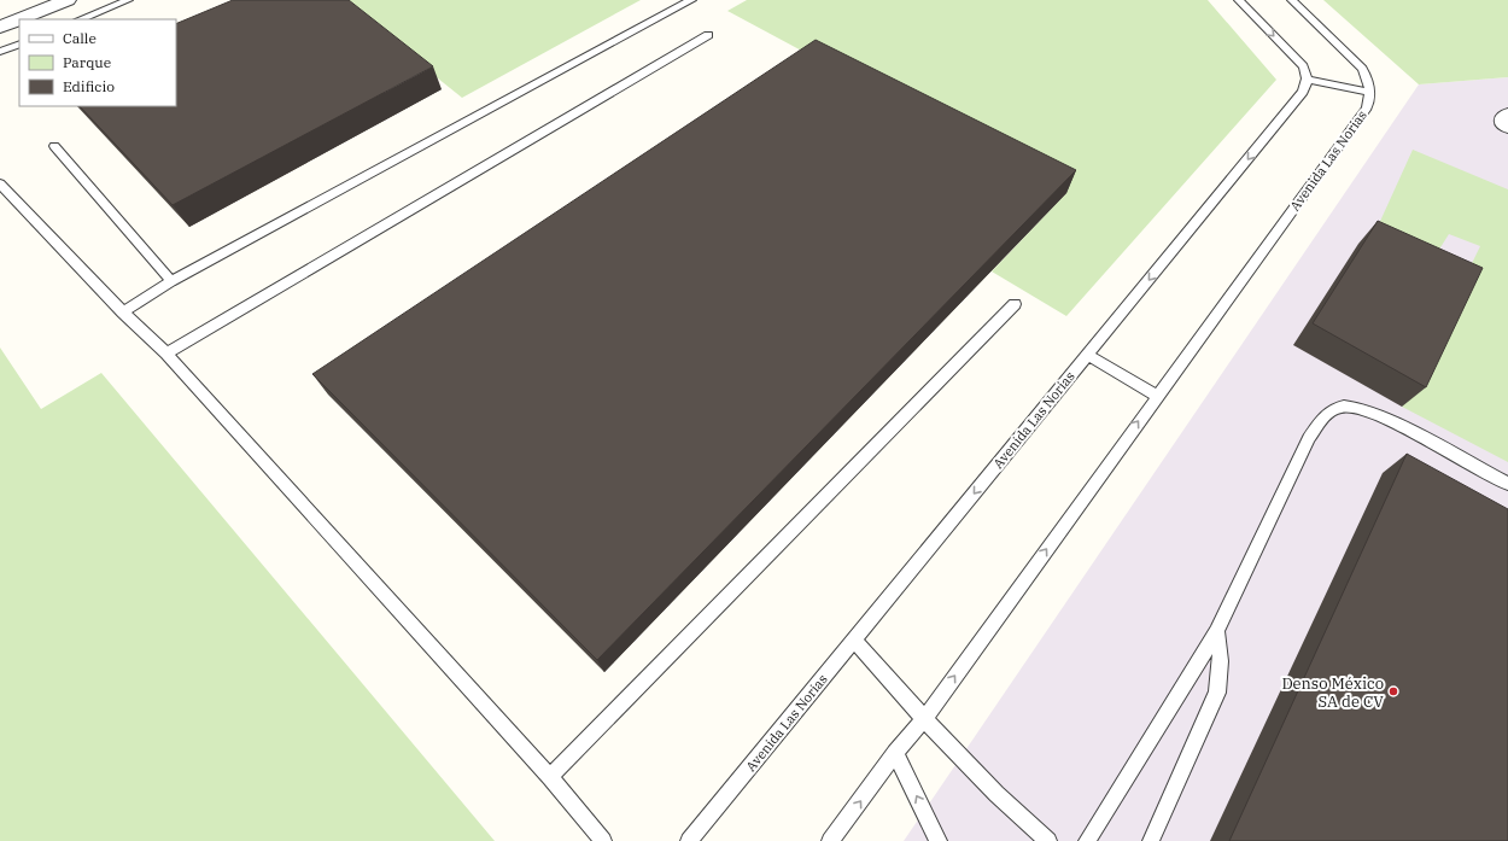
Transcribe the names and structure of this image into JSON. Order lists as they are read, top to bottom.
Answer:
{
  "streets": {
    "lane": ["Avenida Las Norias"]
  },
  "places": ["Denso México SA de CV"],
  "legend": ["Calle", "Parque", "Edificio"]
}
